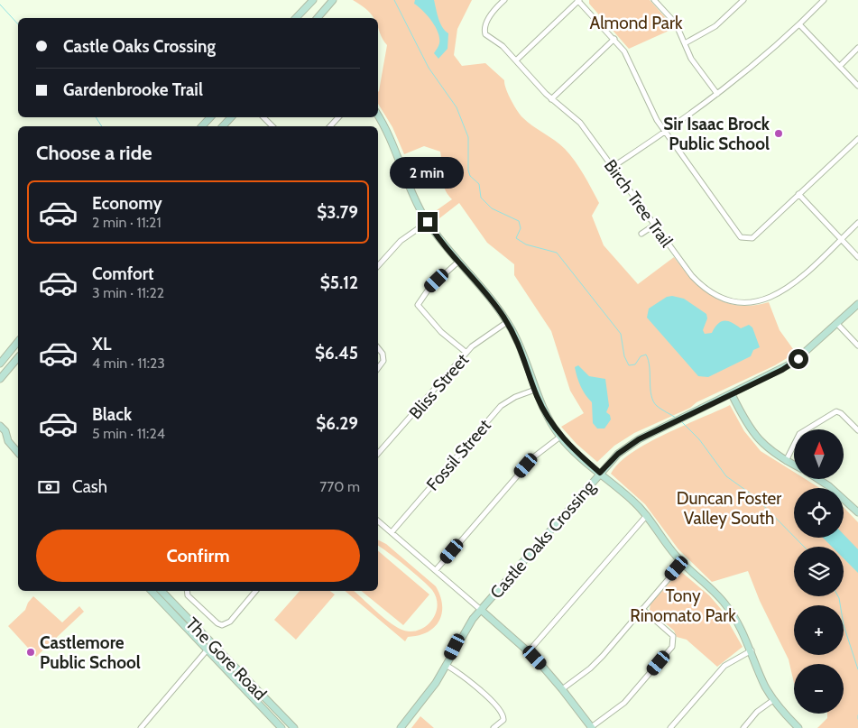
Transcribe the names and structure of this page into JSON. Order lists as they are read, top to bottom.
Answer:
{
  "streets": {
    "street": [
      "Birch Tree Trail",
      "Bliss Street",
      "Fossil Street",
      "Castle Oaks Crossing",
      "The Gore Road"
    ]
  },
  "parks": ["Almond Park", "Duncan Foster Valley South", "Tony Rinomato Park"],
  "places": ["Sir Isaac Brock Public School", "Castlemore Public School"],
  "north": "top",
  "page": {
    "banner": ["Castle Oaks Crossing", "Gardenbrooke Trail"],
    "heading": "Choose a ride",
    "bubble": "2 min",
    "list": [
      {
        "name": "Economy",
        "note": "2 min · 11:21",
        "value": "$3.79"
      },
      {
        "name": "Comfort",
        "note": "3 min · 11:22",
        "value": "$5.12"
      },
      {
        "name": "XL",
        "note": "4 min · 11:23",
        "value": "$6.45"
      },
      {
        "name": "Black",
        "note": "5 min · 11:24",
        "value": "$6.29"
      }
    ],
    "map_buttons": ["+", "−"],
    "pay": ["Cash", "770 m"],
    "buttons": "Confirm"
  }
}
